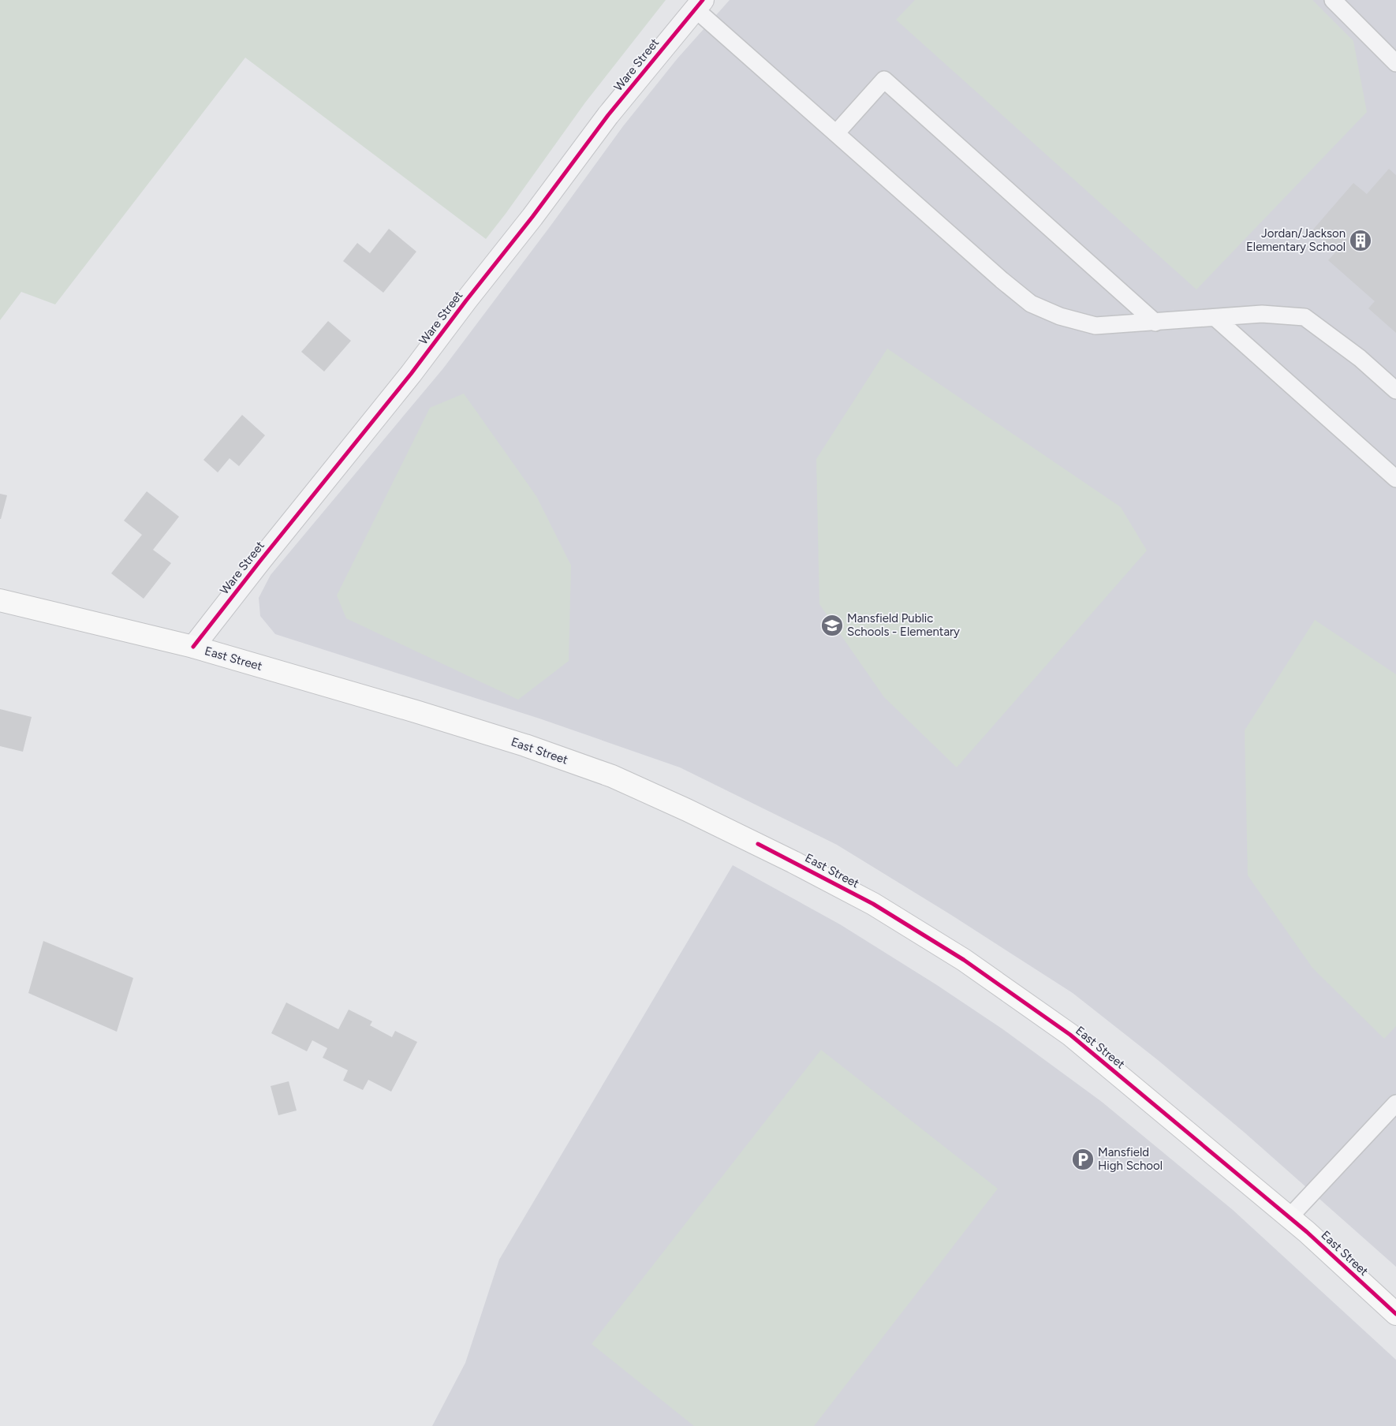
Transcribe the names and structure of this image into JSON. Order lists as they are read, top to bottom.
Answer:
{
  "streets": {
    "main road": ["East Street"],
    "street": ["Ware Street"]
  },
  "crossings": [
    ["Ware Street", "East Street"]
  ],
  "places": {
    "building": ["Jordan/Jackson Elementary School"],
    "school or university": ["Mansfield Public Schools - Elementary"],
    "parking": ["Mansfield High School"]
  }
}
